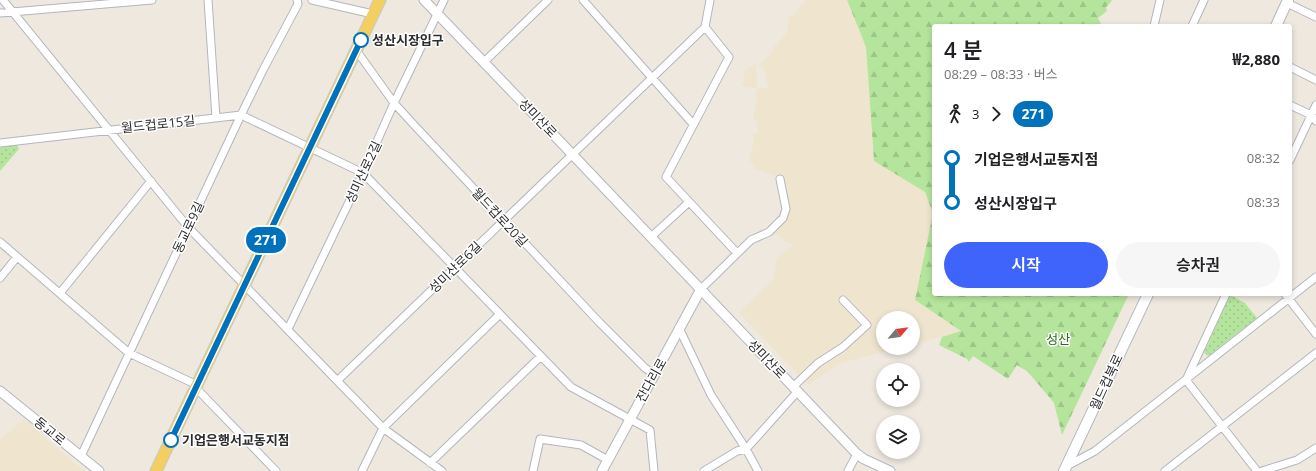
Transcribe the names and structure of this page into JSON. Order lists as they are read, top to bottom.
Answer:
{
  "streets": {
    "main road": ["월드컵북로"],
    "street": [
      "성미산로",
      "월드컵로15길",
      "성미산로2길",
      "월드컵로20길",
      "동교로9길",
      "성미산로6길",
      "잔다리로",
      "동교로"
    ]
  },
  "crossings": [
    ["성미산로", "성미산로2길"],
    ["성미산로", "성미산로6길"],
    ["성미산로", "잔다리로"],
    ["월드컵로15길", "동교로9길"],
    ["성미산로2길", "월드컵로20길"],
    ["월드컵로20길", "성미산로6길"],
    ["월드컵로20길", "잔다리로"],
    ["동교로9길", "동교로"]
  ],
  "parks": ["성산"],
  "places": ["성산시장입구", "기업은행서교동지점"],
  "lines": ["bus line 271"],
  "north": "top right",
  "page": {
    "on_map": "271",
    "heading": ["4 분", "08:29 – 08:33 · 버스", "₩2,880"],
    "legs": ["3", "271"],
    "list": [
      {
        "name": "기업은행서교동지점",
        "value": "08:32"
      },
      {
        "name": "성산시장입구",
        "value": "08:33"
      }
    ],
    "buttons": ["시작", "승차권"]
  }
}
